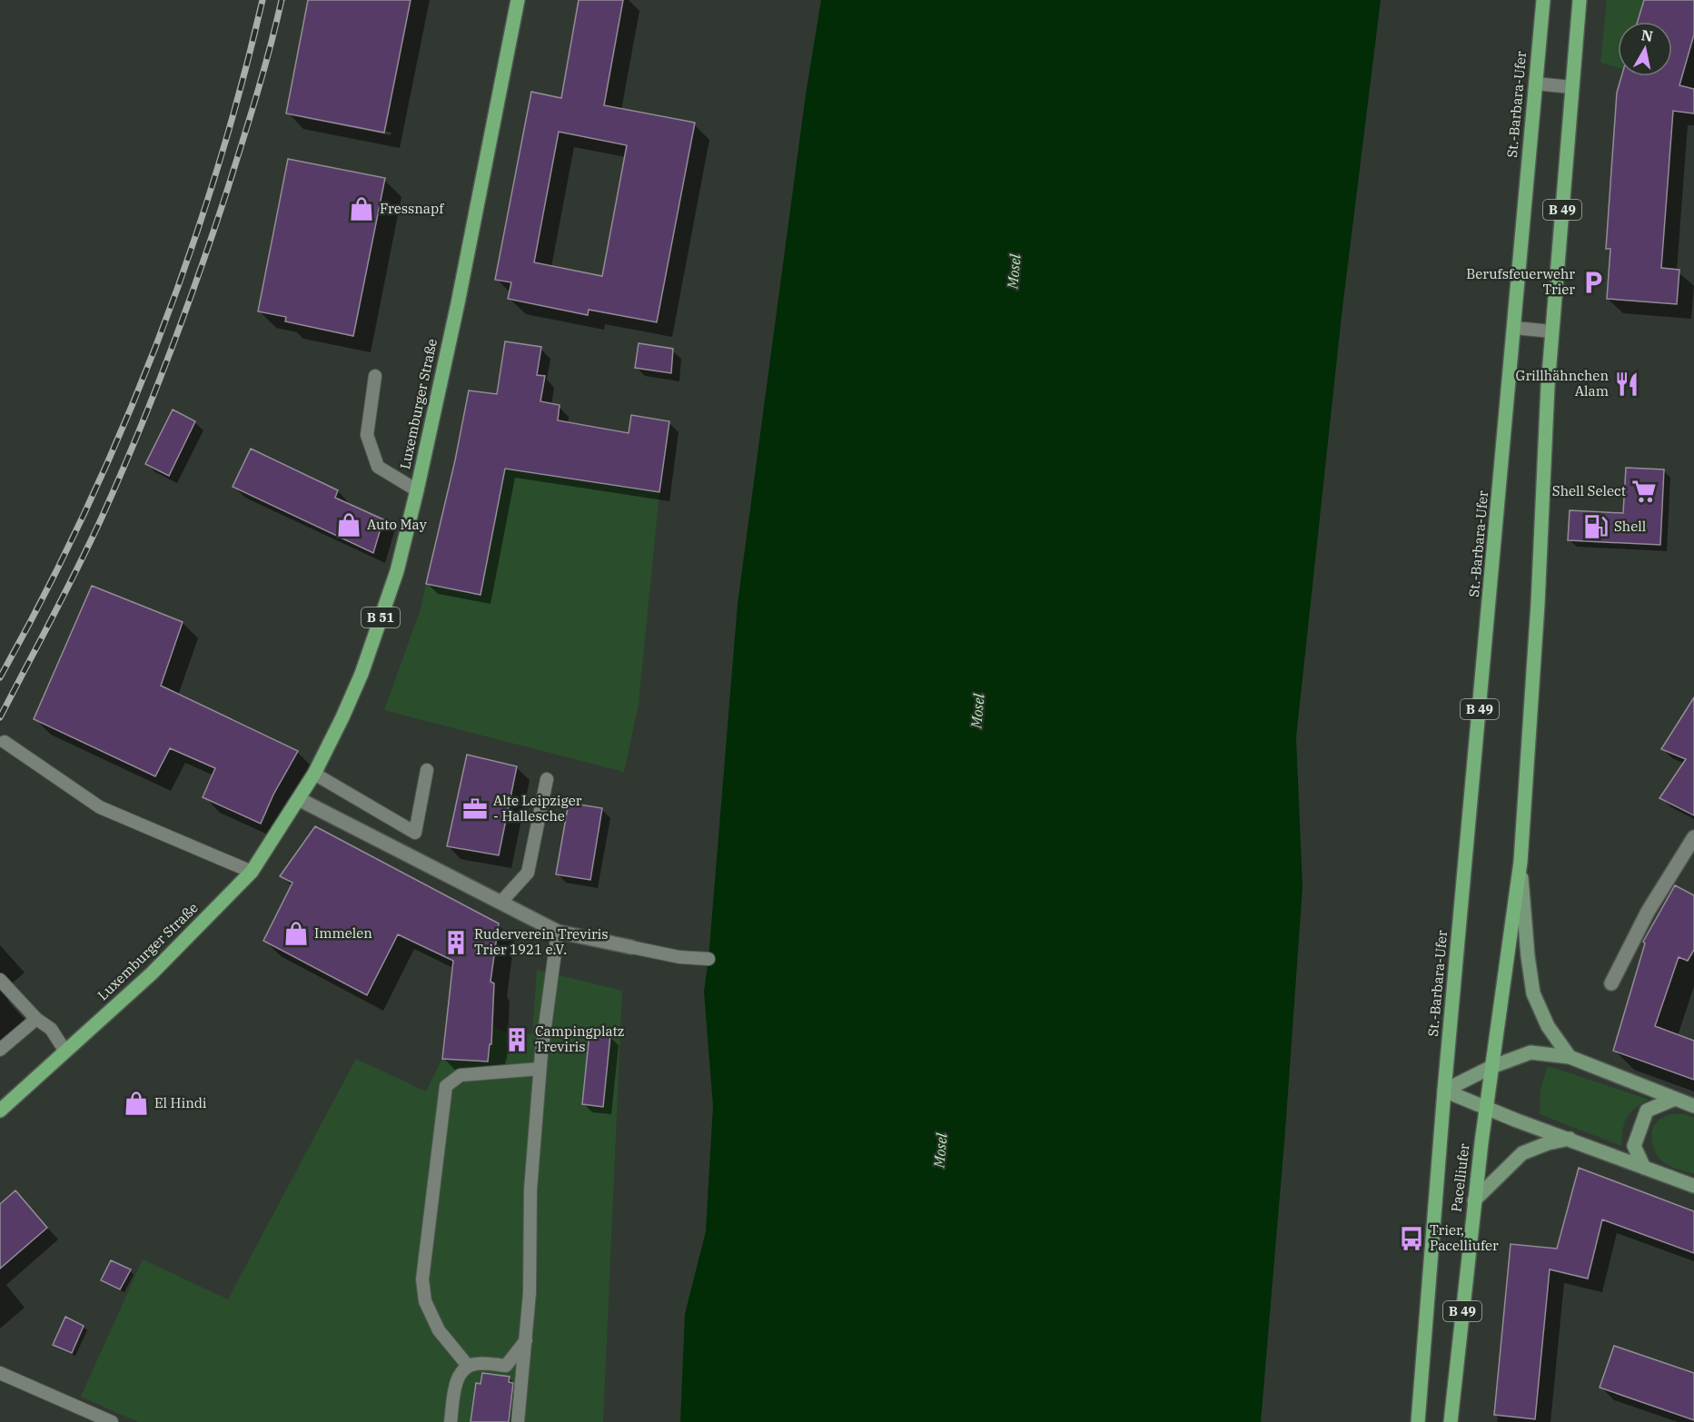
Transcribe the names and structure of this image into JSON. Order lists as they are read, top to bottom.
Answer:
{
  "streets": {
    "main road": [
      "St.-Barbara-Ufer",
      "B 49",
      "Luxemburger Straße",
      "B 51",
      "Pacelliufer"
    ]
  },
  "crossings": [
    ["St.-Barbara-Ufer", "Pacelliufer"],
    ["B 49", "Pacelliufer"]
  ],
  "water": ["Mosel"],
  "places": {
    "shop": [
      "Fressnapf",
      "Auto May",
      "Immelen",
      "El Hindi"
    ],
    "parking": ["Berufsfeuerwehr Trier"],
    "restaurant": ["Grillhähnchen Alam"],
    "supermarket": ["Shell Select"],
    "fuel station": ["Shell"],
    "office": ["Alte Leipziger - Hallesche"],
    "building": ["Ruderverein Treviris Trier 1921 e.V.", "Campingplatz Treviris"],
    "bus stop": ["Trier, Pacelliufer"]
  },
  "north": "top"
}
